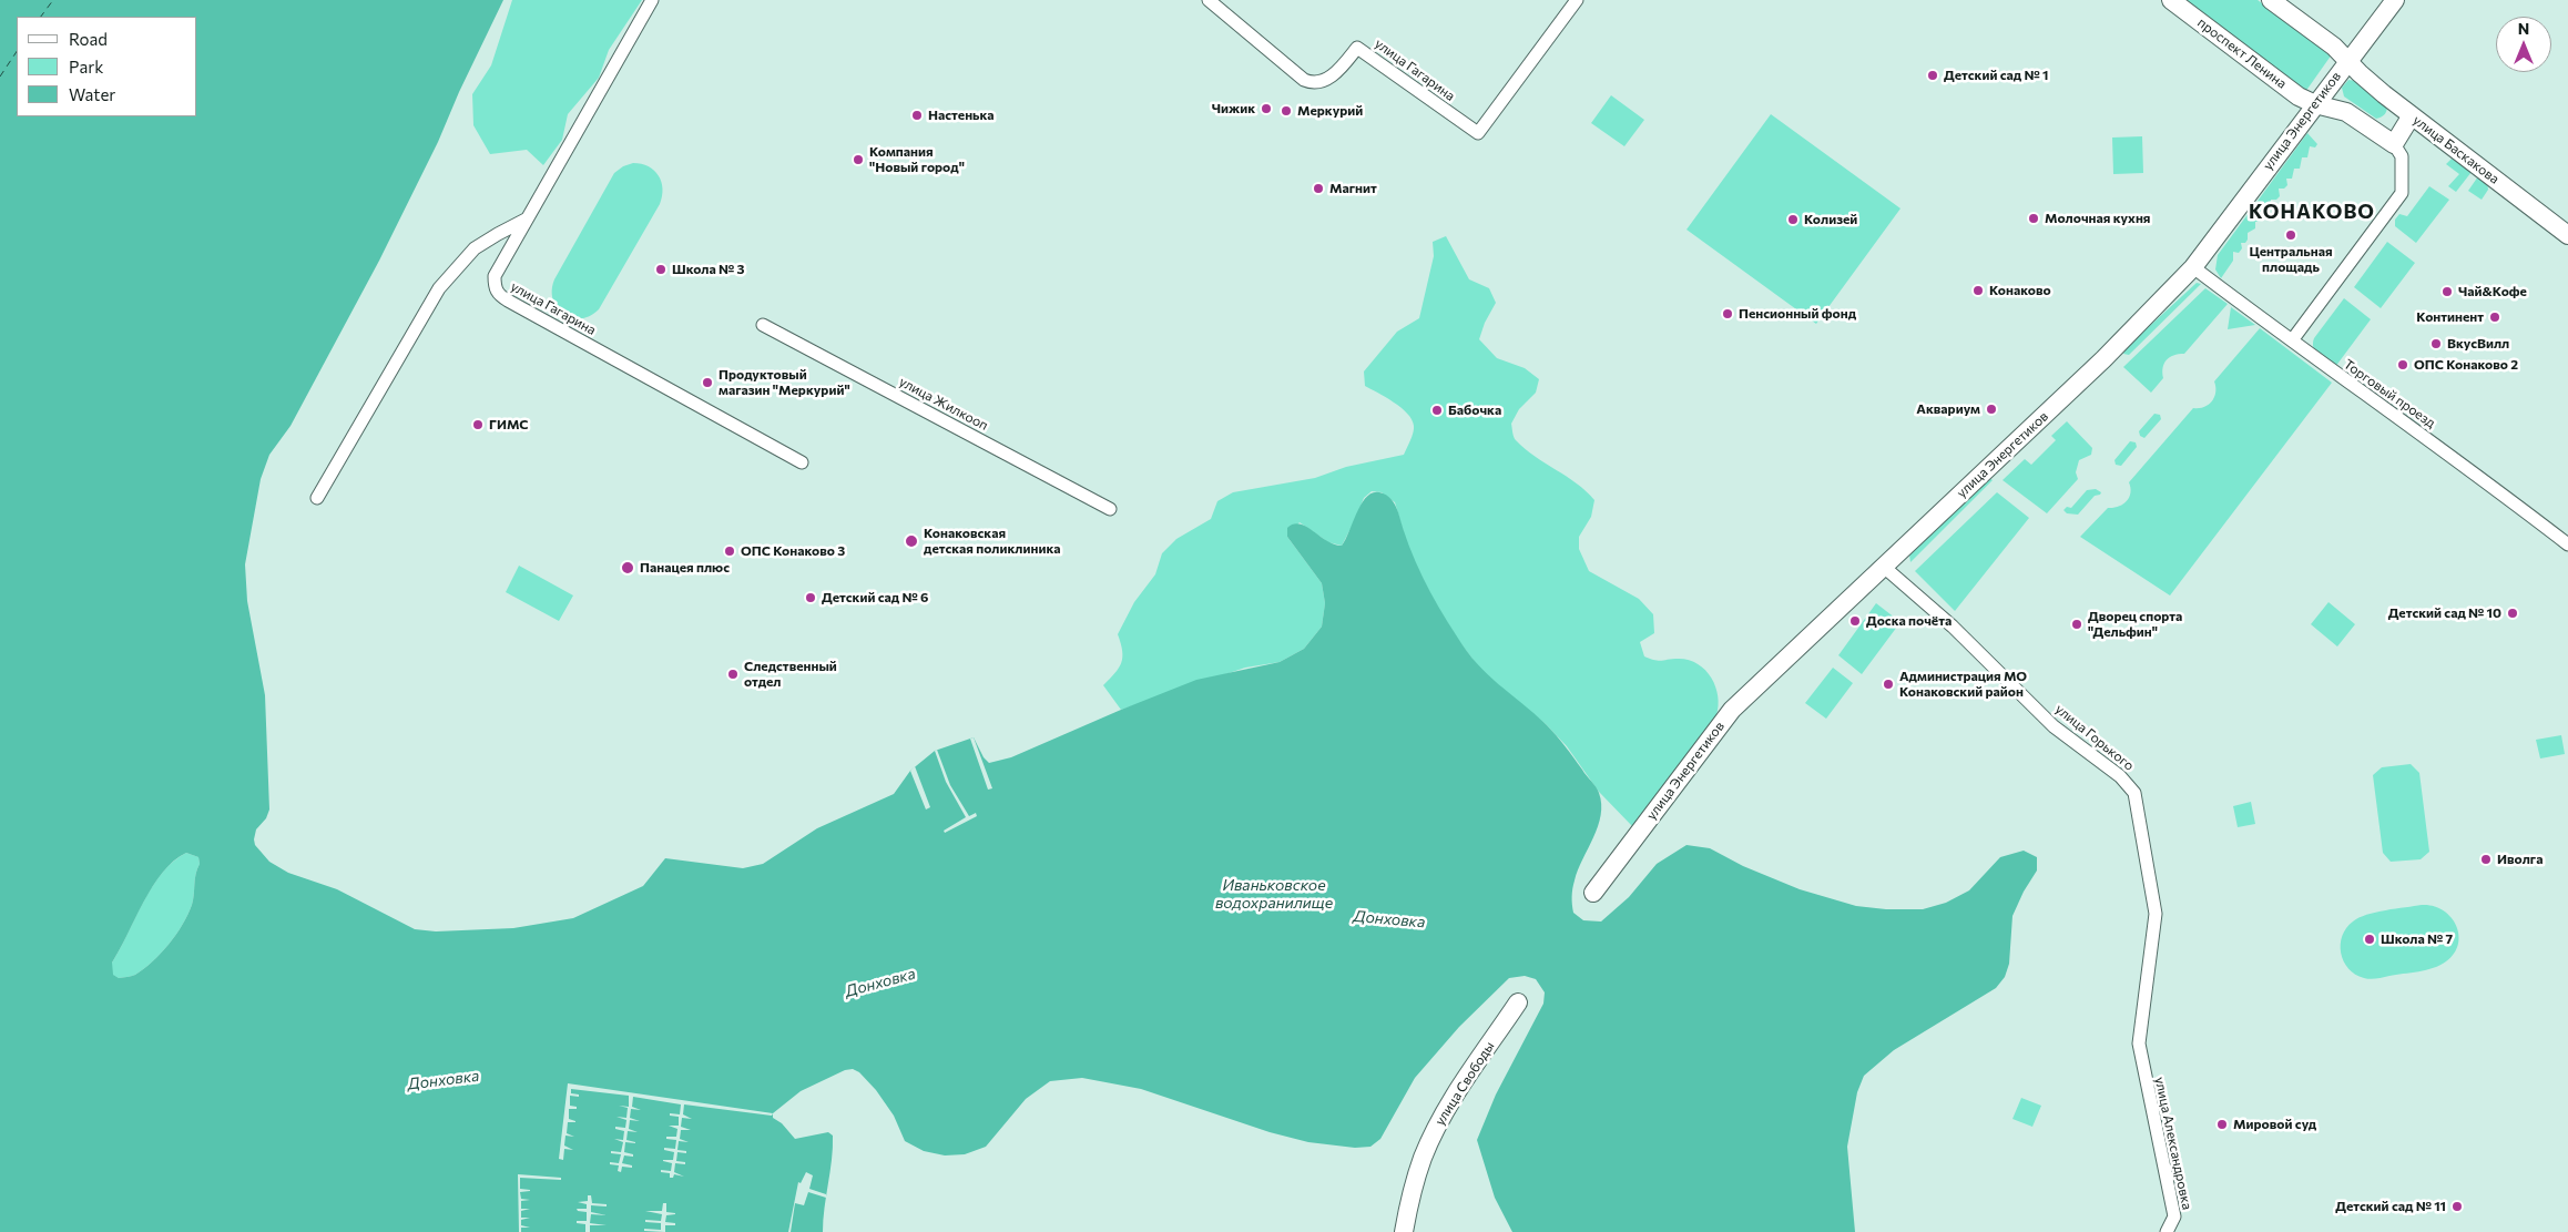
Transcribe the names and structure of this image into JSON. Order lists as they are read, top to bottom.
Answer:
{
  "streets": {
    "main road": [
      "проспект Ленина",
      "улица Энергетиков",
      "улица Баскакова",
      "улица Свободы"
    ],
    "street": [
      "улица Гагарина",
      "Торговый проезд",
      "улица Жилкооп",
      "улица Горького",
      "улица Александровка"
    ]
  },
  "crossings": [
    ["проспект Ленина", "улица Энергетиков"],
    ["улица Энергетиков", "улица Баскакова"],
    ["улица Энергетиков", "Торговый проезд"],
    ["улица Энергетиков", "улица Горького"],
    ["улица Горького", "улица Александровка"]
  ],
  "districts": ["КОНАКОВО"],
  "water": ["Иваньковское водохранилище", "Донховка"],
  "places": [
    "Детский сад № 1",
    "Чижик",
    "Меркурий",
    "Настенька",
    "Компания \"Новый город\"",
    "Магнит",
    "Молочная кухня",
    "Колизей",
    "Центральная площадь",
    "Школа № 3",
    "Конаково",
    "Чай&Кофе",
    "Пенсионный фонд",
    "Континент",
    "ВкусВилл",
    "ОПС Конаково 2",
    "Продуктовый магазин \"Меркурий\"",
    "Аквариум",
    "Бабочка",
    "ГИМС",
    "Конаковская детская поликлиника",
    "ОПС Конаково 3",
    "Панацея плюс",
    "Детский сад № 6",
    "Детский сад № 10",
    "Доска почёта",
    "Дворец спорта \"Дельфин\"",
    "Следственный отдел",
    "Администрация МО Конаковский район",
    "Иволга",
    "Школа № 7",
    "Мировой суд",
    "Детский сад № 11"
  ],
  "legend": ["Road", "Park", "Water"],
  "north": "top"
}
